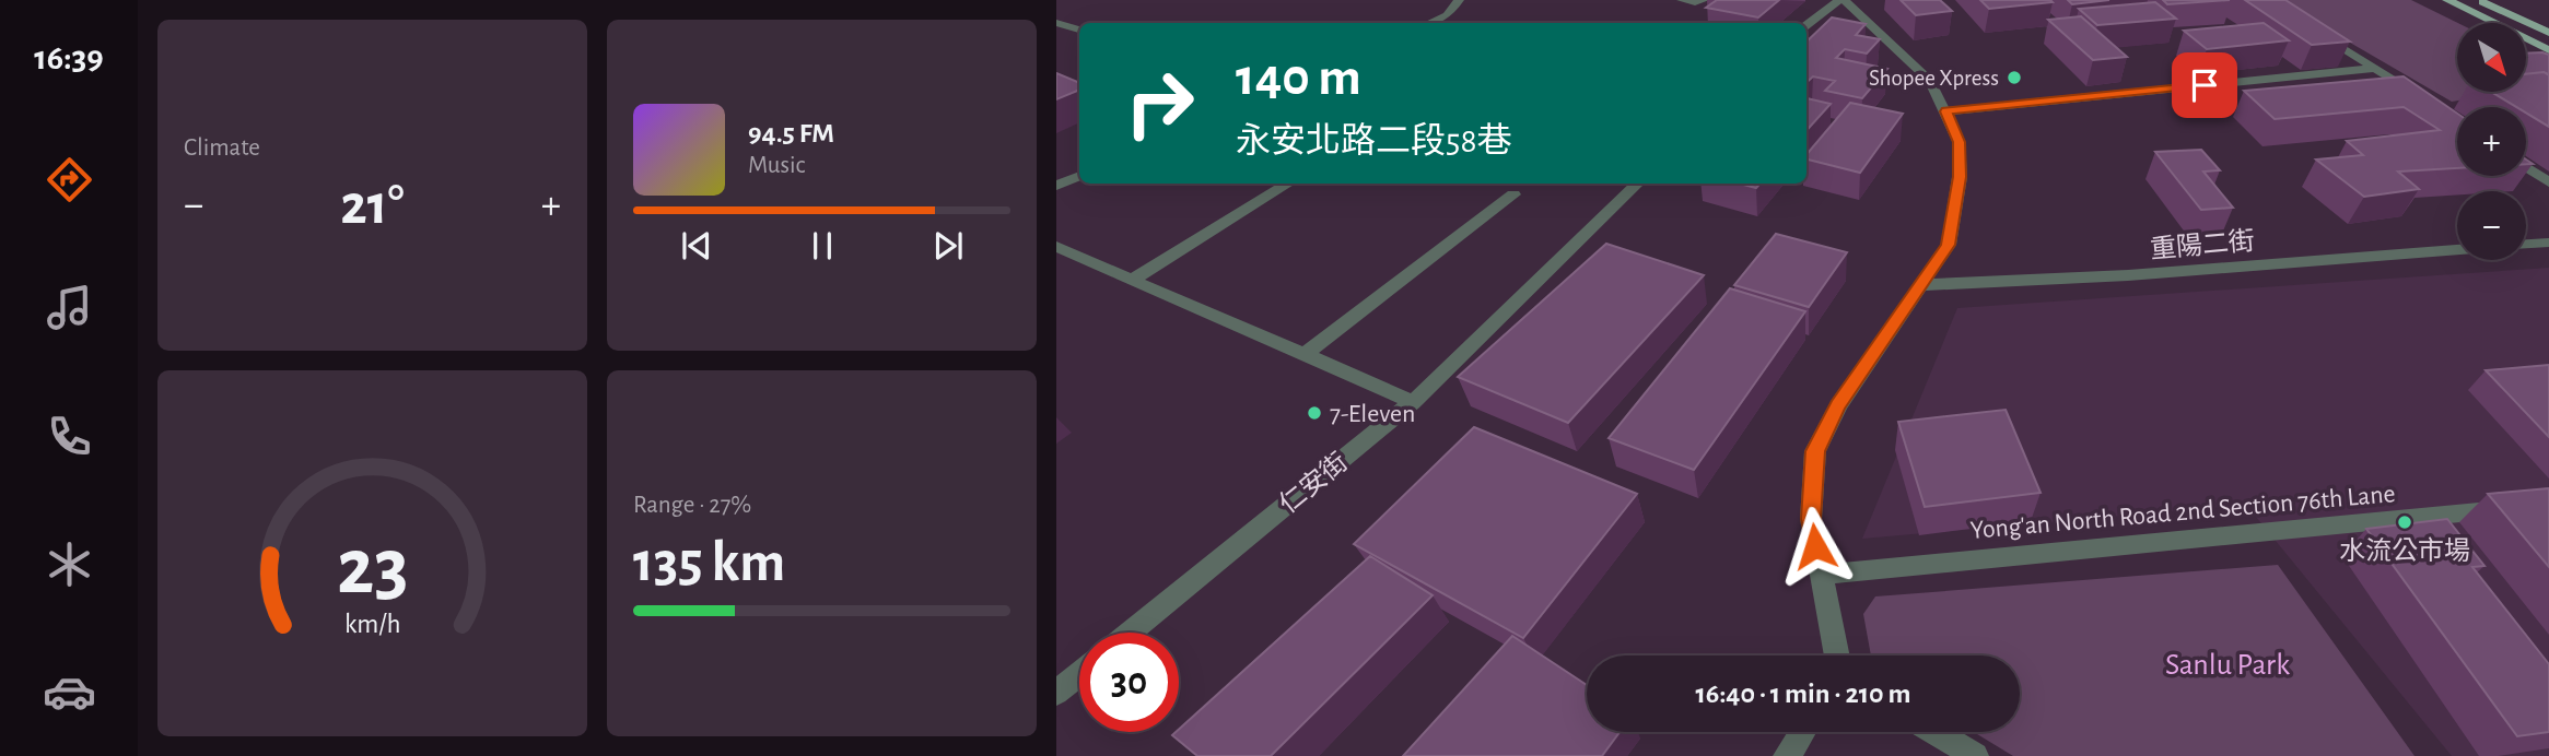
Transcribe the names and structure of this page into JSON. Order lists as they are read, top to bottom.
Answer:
{
  "streets": {
    "street": ["重陽二街", "仁安街", "Yong'an North Road 2nd Section 76th Lane"]
  },
  "parks": ["Sanlu Park"],
  "places": ["Shopee Xpress", "7-Eleven", "水流公市場"],
  "north": "bottom right",
  "page": {
    "tabs": "16:39",
    "tile": [
      "Climate",
      ["Range · 27%", "135 km"]
    ],
    "map_buttons": ["+", "−"],
    "turn": ["140 m", "永安北路二段58巷"],
    "song": ["94.5 FM", "Music"],
    "heat": ["−", "21°", "+"],
    "limit": "30",
    "trip": "16:40 · 1 min · 210 m",
    "gauge": ["23", "km/h"]
  }
}
